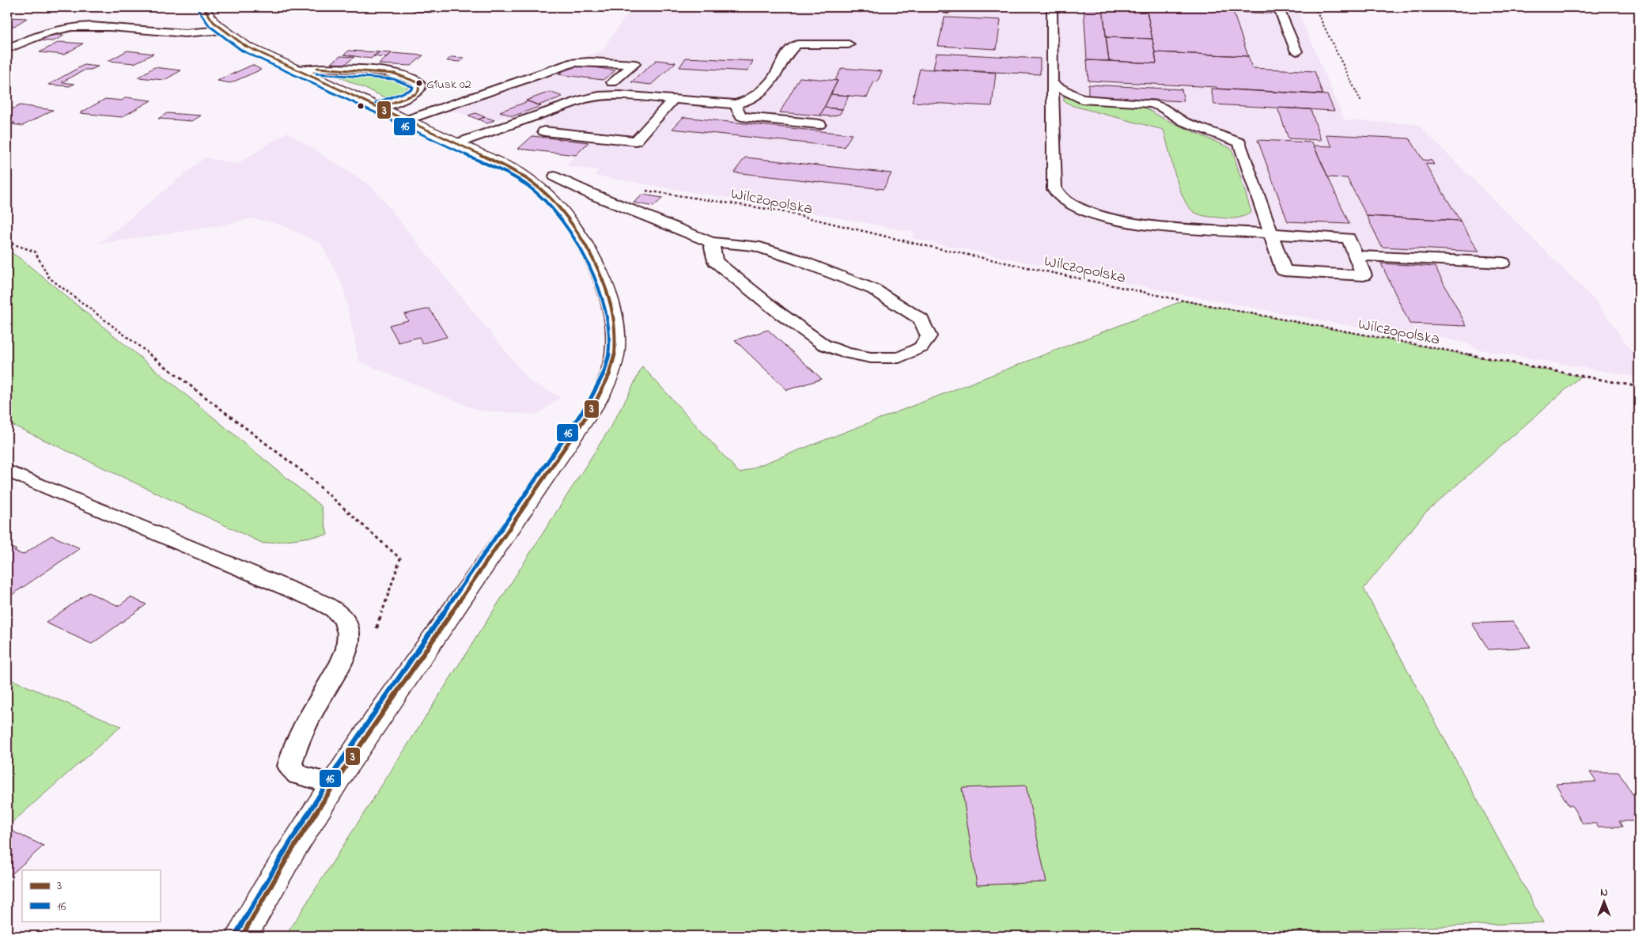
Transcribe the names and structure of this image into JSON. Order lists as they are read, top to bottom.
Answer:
{
  "streets": {
    "path": ["Wilczopolska"]
  },
  "places": ["Głusk 02"],
  "lines": ["transit line 3", "transit line 16"],
  "legend": ["3", "16"],
  "north": "top"
}
